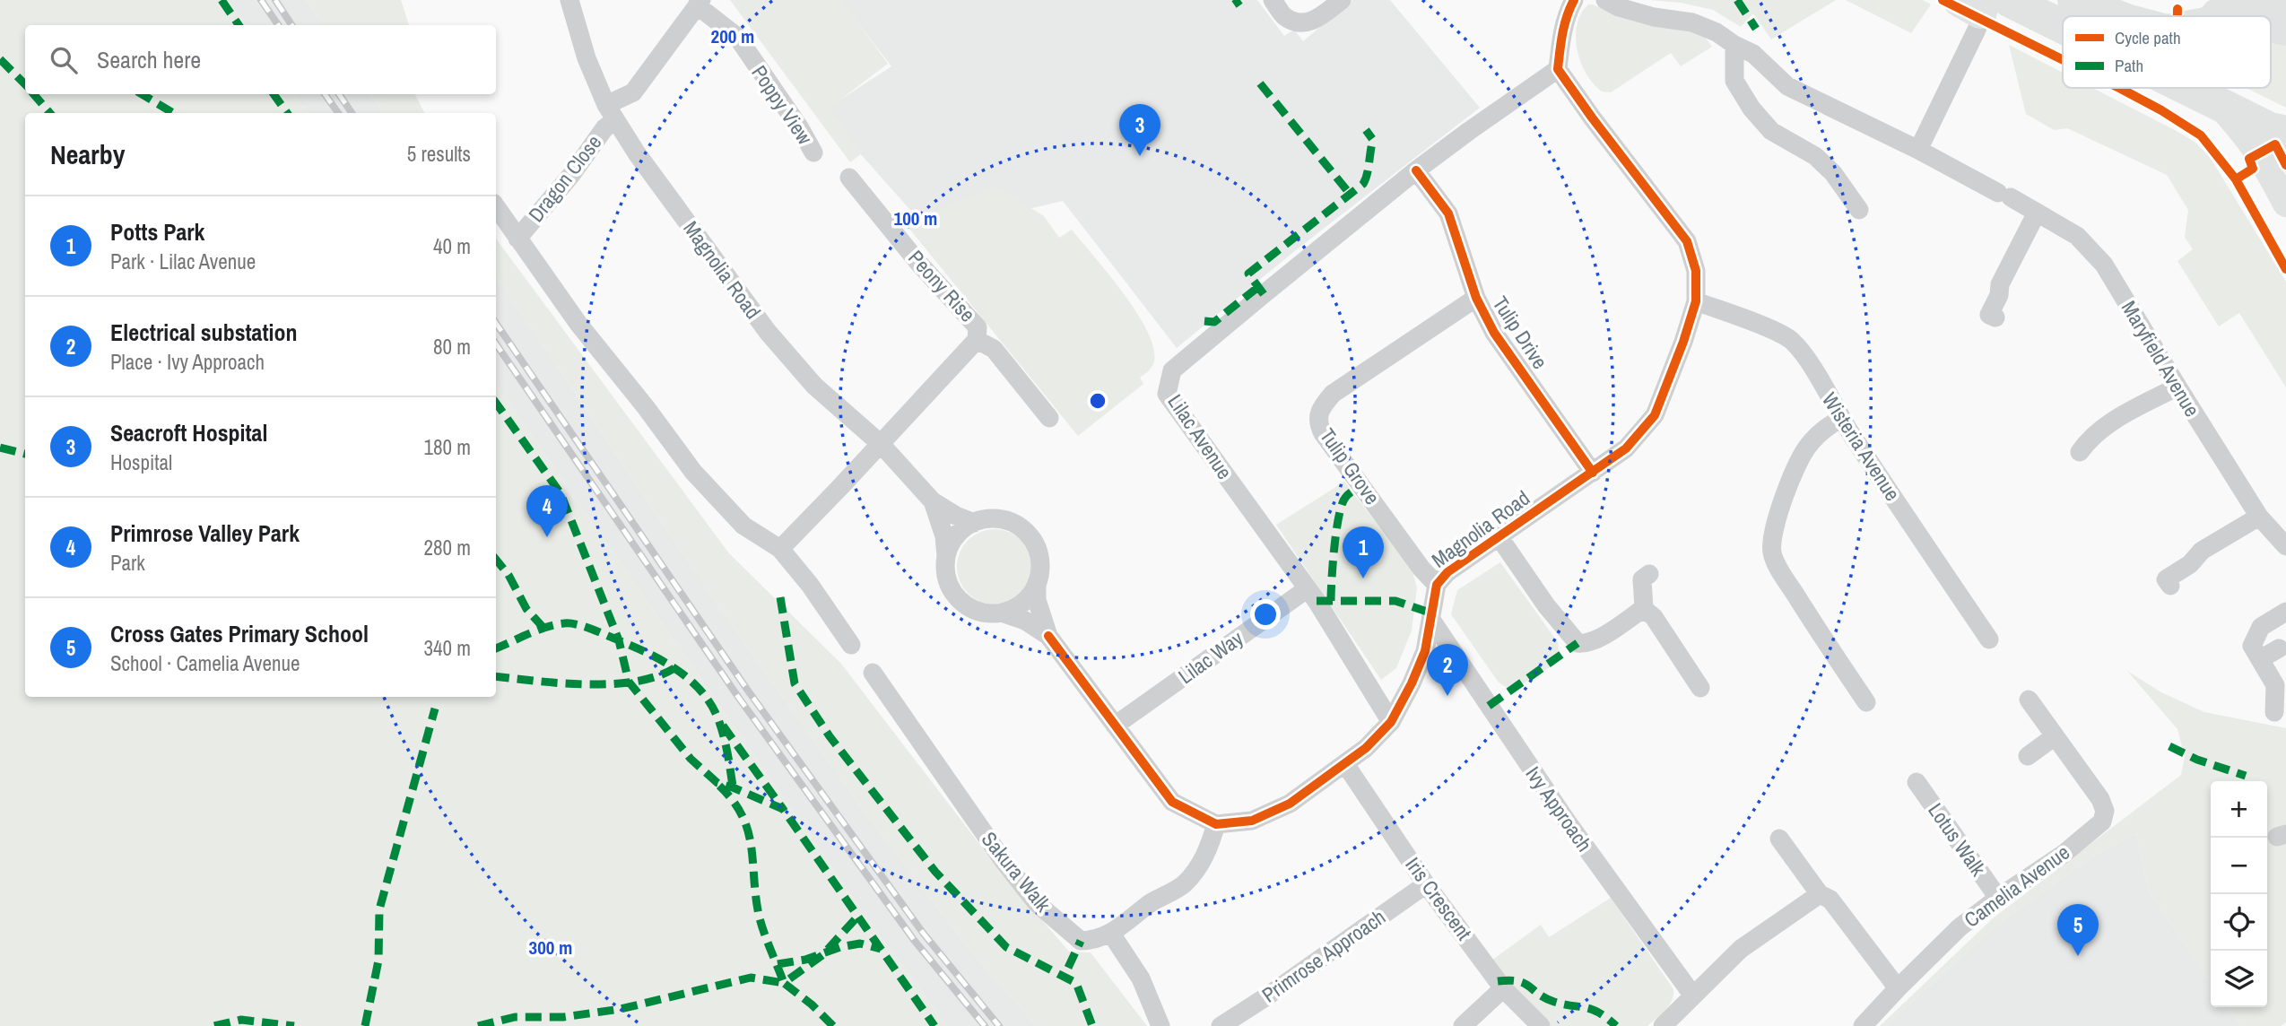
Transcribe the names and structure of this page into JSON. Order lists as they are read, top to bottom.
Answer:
{
  "streets": {
    "street": [
      "Poppy View",
      "Dragon Close",
      "Magnolia Road",
      "Peony Rise",
      "Tulip Drive",
      "Maryfield Avenue",
      "Lilac Avenue",
      "Wisteria Avenue",
      "Tulip Grove",
      "Lilac Way",
      "Ivy Approach",
      "Lotus Walk",
      "Sakura Walk",
      "Camelia Avenue",
      "Iris Crescent",
      "Primrose Approach"
    ]
  },
  "crossings": [
    ["Poppy View", "Dragon Close"],
    ["Poppy View", "Magnolia Road"],
    ["Dragon Close", "Magnolia Road"],
    ["Magnolia Road", "Peony Rise"],
    ["Magnolia Road", "Tulip Drive"],
    ["Magnolia Road", "Lilac Avenue"],
    ["Magnolia Road", "Wisteria Avenue"],
    ["Magnolia Road", "Tulip Grove"],
    ["Magnolia Road", "Lilac Way"],
    ["Magnolia Road", "Ivy Approach"],
    ["Magnolia Road", "Sakura Walk"],
    ["Magnolia Road", "Iris Crescent"],
    ["Tulip Drive", "Lilac Avenue"],
    ["Tulip Drive", "Tulip Grove"],
    ["Lilac Avenue", "Lilac Way"],
    ["Lotus Walk", "Camelia Avenue"],
    ["Iris Crescent", "Primrose Approach"]
  ],
  "legend": ["Cycle path", "Path"],
  "page": {
    "search": "Search here",
    "pins": [
      "3",
      "4",
      "1",
      "2",
      "5"
    ],
    "heading": ["Nearby", "5 results"],
    "list": [
      {
        "mark": "1",
        "name": "Potts Park",
        "note": "Park · Lilac Avenue",
        "value": "40 m"
      },
      {
        "mark": "2",
        "name": "Electrical substation",
        "note": "Place · Ivy Approach",
        "value": "80 m"
      },
      {
        "mark": "3",
        "name": "Seacroft Hospital",
        "note": "Hospital",
        "value": "180 m"
      },
      {
        "mark": "4",
        "name": "Primrose Valley Park",
        "note": "Park",
        "value": "280 m"
      },
      {
        "mark": "5",
        "name": "Cross Gates Primary School",
        "note": "School · Camelia Avenue",
        "value": "340 m"
      }
    ],
    "map_buttons": ["+", "−"]
  },
  "rings": ["200 m", "100 m", "300 m"]
}
